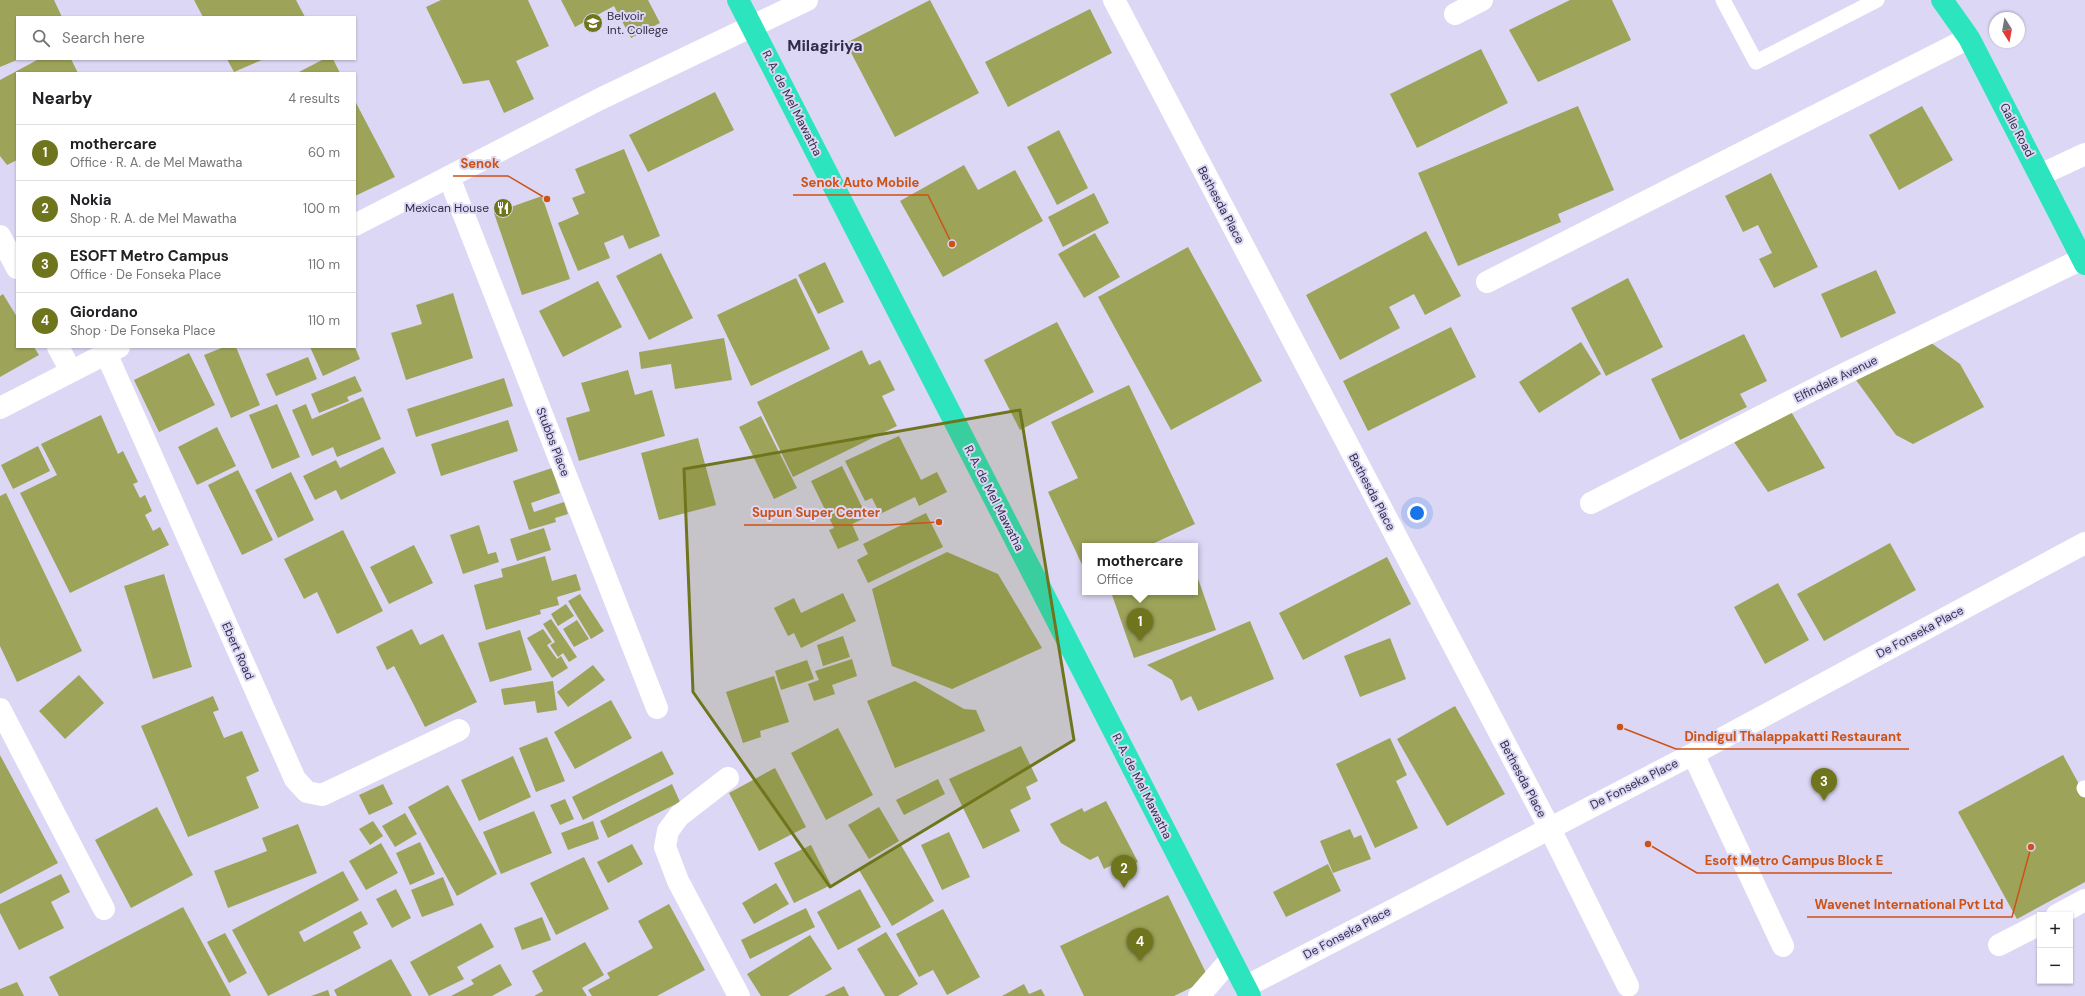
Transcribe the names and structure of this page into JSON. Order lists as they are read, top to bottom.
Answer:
{
  "streets": {
    "highway": ["R. A. de Mel Mawatha", "Galle Road"],
    "street": [
      "Bethesda Place",
      "Elfindale Avenue",
      "Stubbs Place",
      "De Fonseka Place",
      "Ebert Road"
    ]
  },
  "crossings": [
    ["R. A. de Mel Mawatha", "De Fonseka Place"],
    ["Galle Road", "Elfindale Avenue"],
    ["Bethesda Place", "De Fonseka Place"]
  ],
  "districts": ["Milagiriya"],
  "places": {
    "school or university": ["Belvoir Int. College"],
    "other": [
      "Senok",
      "Senok Auto Mobile",
      "Supun Super Center",
      "Dindigul Thalappakatti Restaurant",
      "Esoft Metro Campus Block E",
      "Wavenet International Pvt Ltd"
    ],
    "restaurant": ["Mexican House"]
  },
  "north": "bottom",
  "page": {
    "search": "Search here",
    "heading": ["Nearby", "4 results"],
    "list": [
      {
        "mark": "1",
        "name": "mothercare",
        "note": "Office · R. A. de Mel Mawatha",
        "value": "60 m"
      },
      {
        "mark": "2",
        "name": "Nokia",
        "note": "Shop · R. A. de Mel Mawatha",
        "value": "100 m"
      },
      {
        "mark": "3",
        "name": "ESOFT Metro Campus",
        "note": "Office · De Fonseka Place",
        "value": "110 m"
      },
      {
        "mark": "4",
        "name": "Giordano",
        "note": "Shop · De Fonseka Place",
        "value": "110 m"
      }
    ],
    "popup": ["mothercare", "Office"],
    "pins": [
      "1",
      "3",
      "2",
      "4"
    ],
    "map_buttons": ["+", "−"]
  }
}
